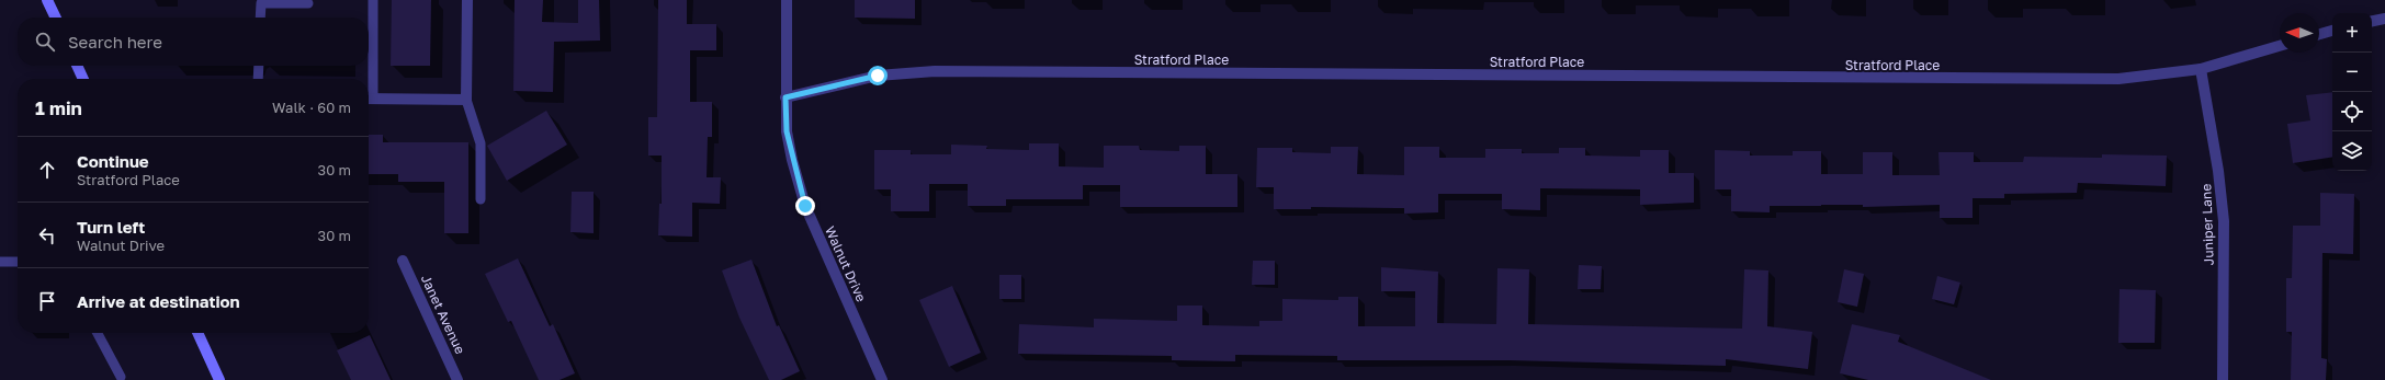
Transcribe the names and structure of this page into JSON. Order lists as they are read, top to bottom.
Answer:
{
  "streets": {
    "street": [
      "Stratford Place",
      "Juniper Lane",
      "Walnut Drive",
      "Janet Avenue"
    ]
  },
  "crossings": [
    ["Stratford Place", "Juniper Lane"],
    ["Stratford Place", "Walnut Drive"]
  ],
  "north": "left",
  "page": {
    "map_buttons": ["+", "−"],
    "search": "Search here",
    "heading": ["1 min", "Walk · 60 m"],
    "list": [
      ["Continue", "Stratford Place", "30 m"],
      ["Turn left", "Walnut Drive", "30 m"],
      "Arrive at destination"
    ]
  }
}
